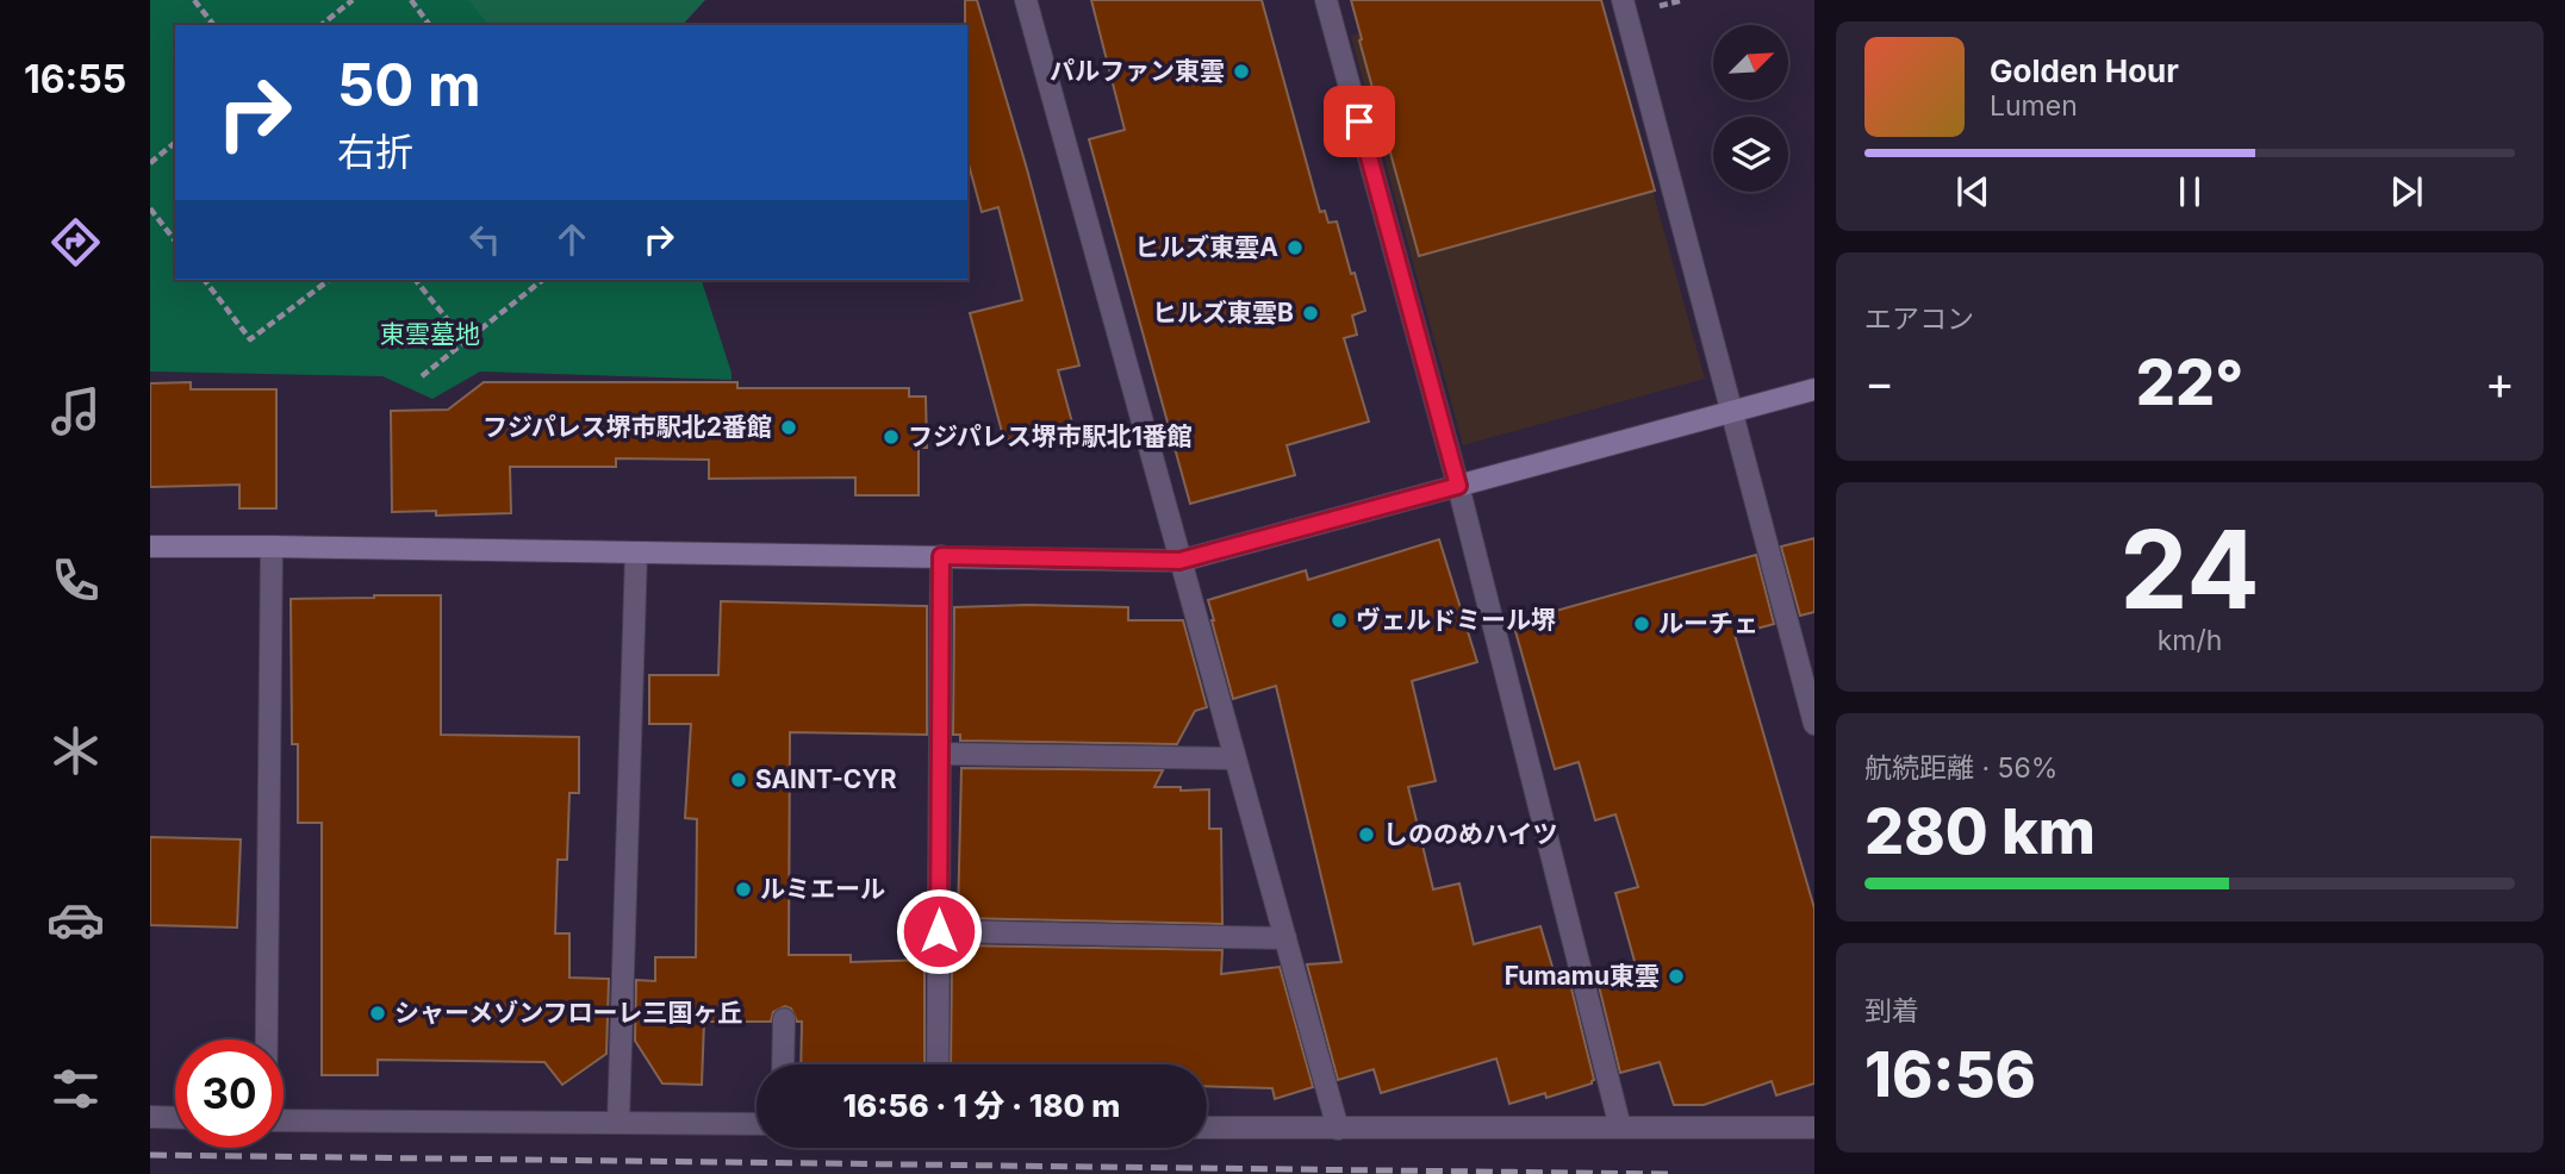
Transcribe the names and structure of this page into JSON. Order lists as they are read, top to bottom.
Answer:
{
  "parks": ["東雲墓地"],
  "places": [
    "パルファン東雲",
    "ヒルズ東雲A",
    "ヒルズ東雲B",
    "フジパレス堺市駅北2番館",
    "フジパレス堺市駅北1番館",
    "ヴェルドミール堺",
    "ルーチェ",
    "SAINT-CYR",
    "しののめハイツ",
    "ルミエール",
    "Fumamu東雲",
    "シャーメゾンフローレ三国ヶ丘"
  ],
  "north": "top right",
  "page": {
    "tabs": "16:55",
    "turn": ["50 m", "右折"],
    "song": ["Golden Hour", "Lumen"],
    "tile": [
      "エアコン",
      ["24", "km/h"],
      ["航続距離 · 56%", "280 km"],
      ["到着", "16:56"]
    ],
    "heat": ["−", "22°", "+"],
    "limit": "30",
    "trip": "16:56 · 1 分 · 180 m"
  }
}
